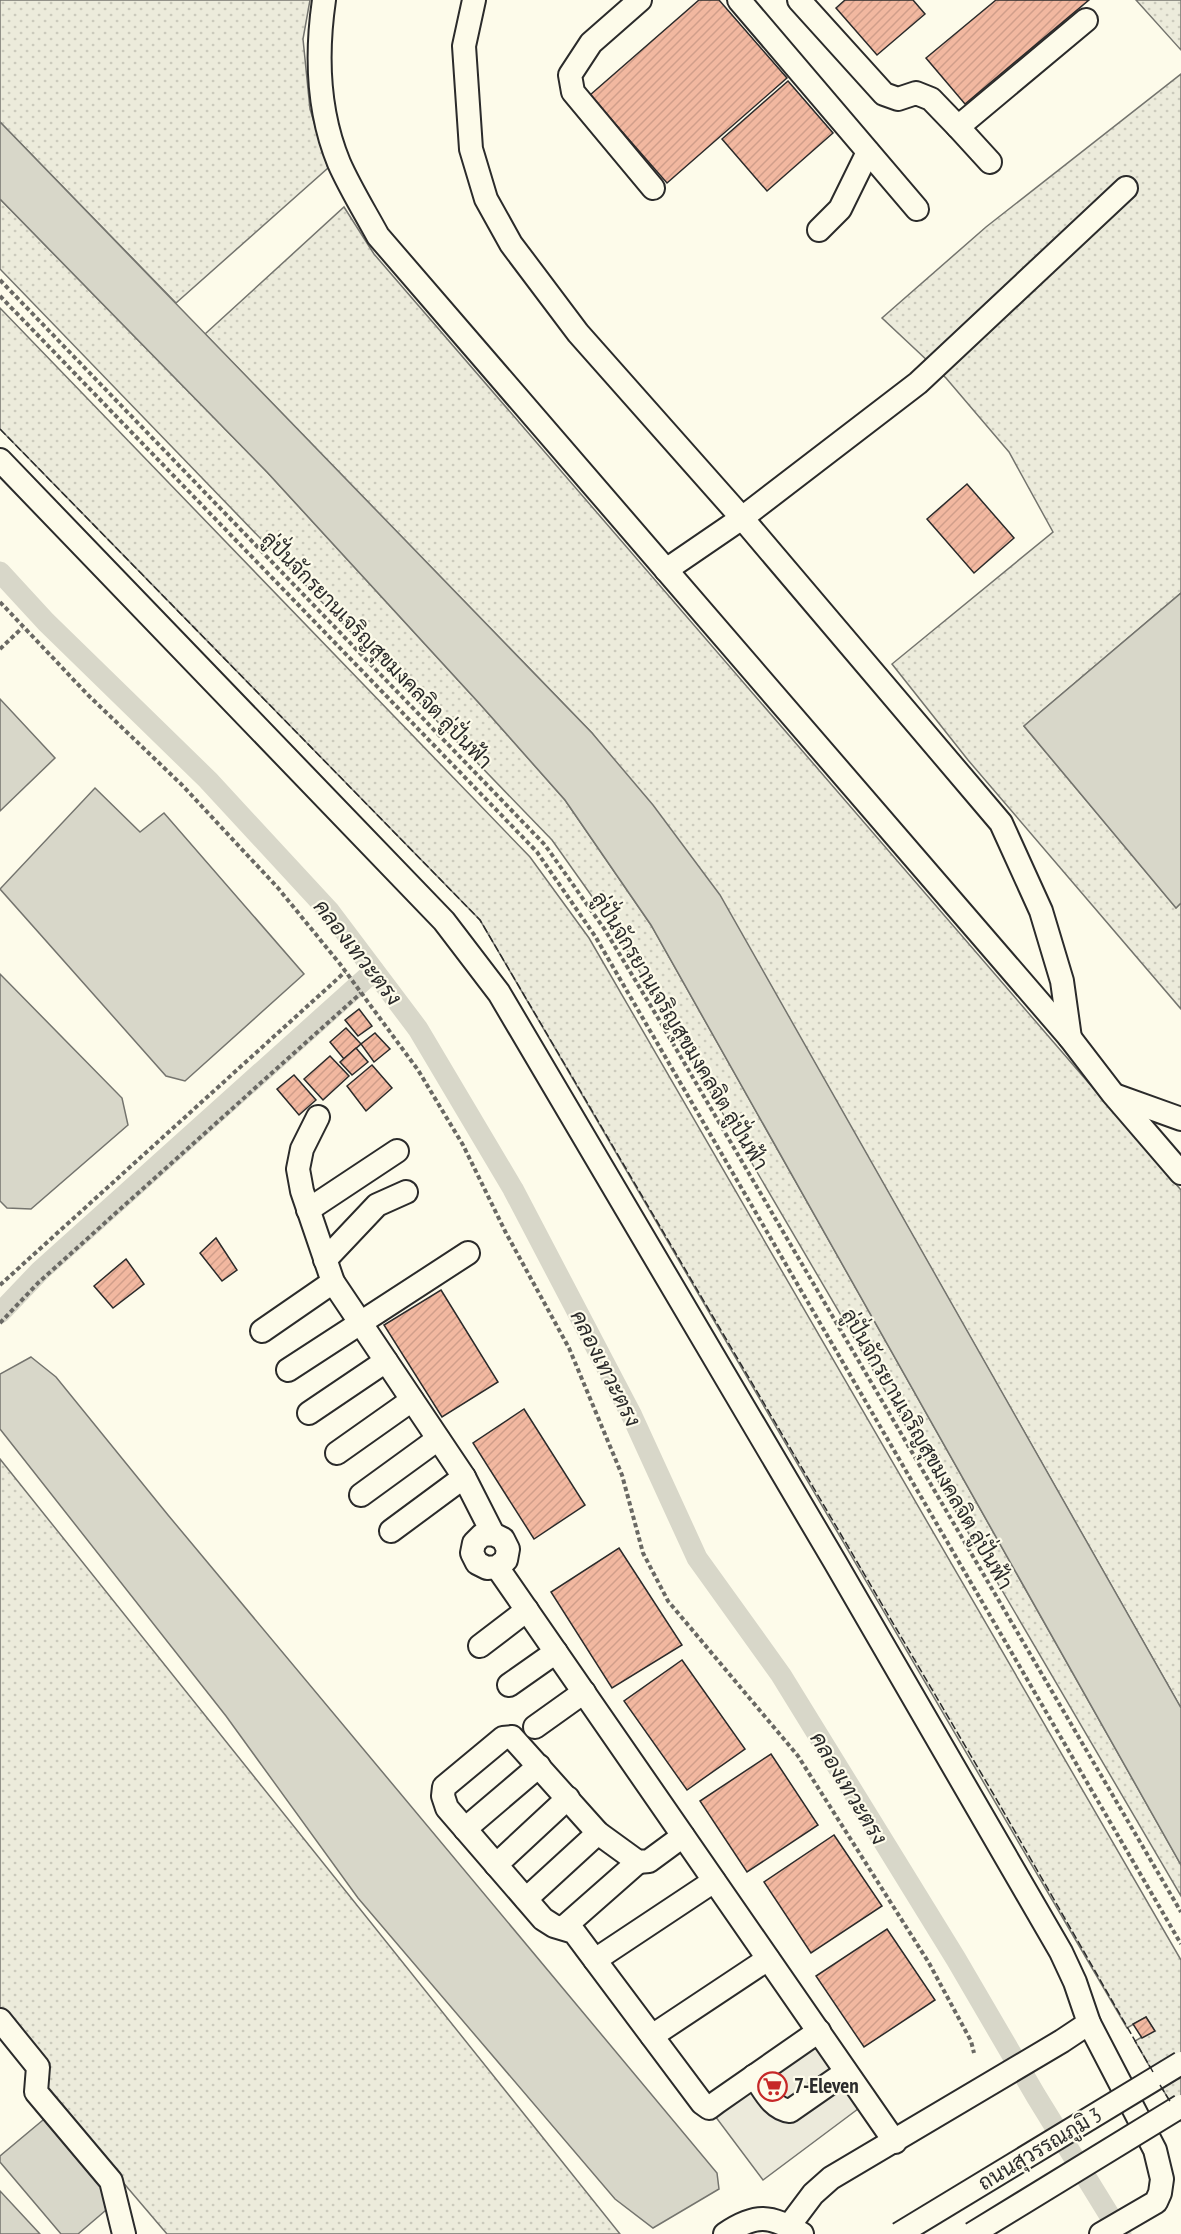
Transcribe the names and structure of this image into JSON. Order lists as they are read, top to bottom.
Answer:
{
  "streets": {
    "street": ["ถนนสุวรรณภูมิ 3"],
    "path": ["ลู่ปั่นจักรยานเจริญสุขมงคลจิต ลู่ปั่นฟ้า"]
  },
  "water": ["คลองเทวะตรง"],
  "places": {
    "supermarket": ["7-Eleven"]
  }
}
